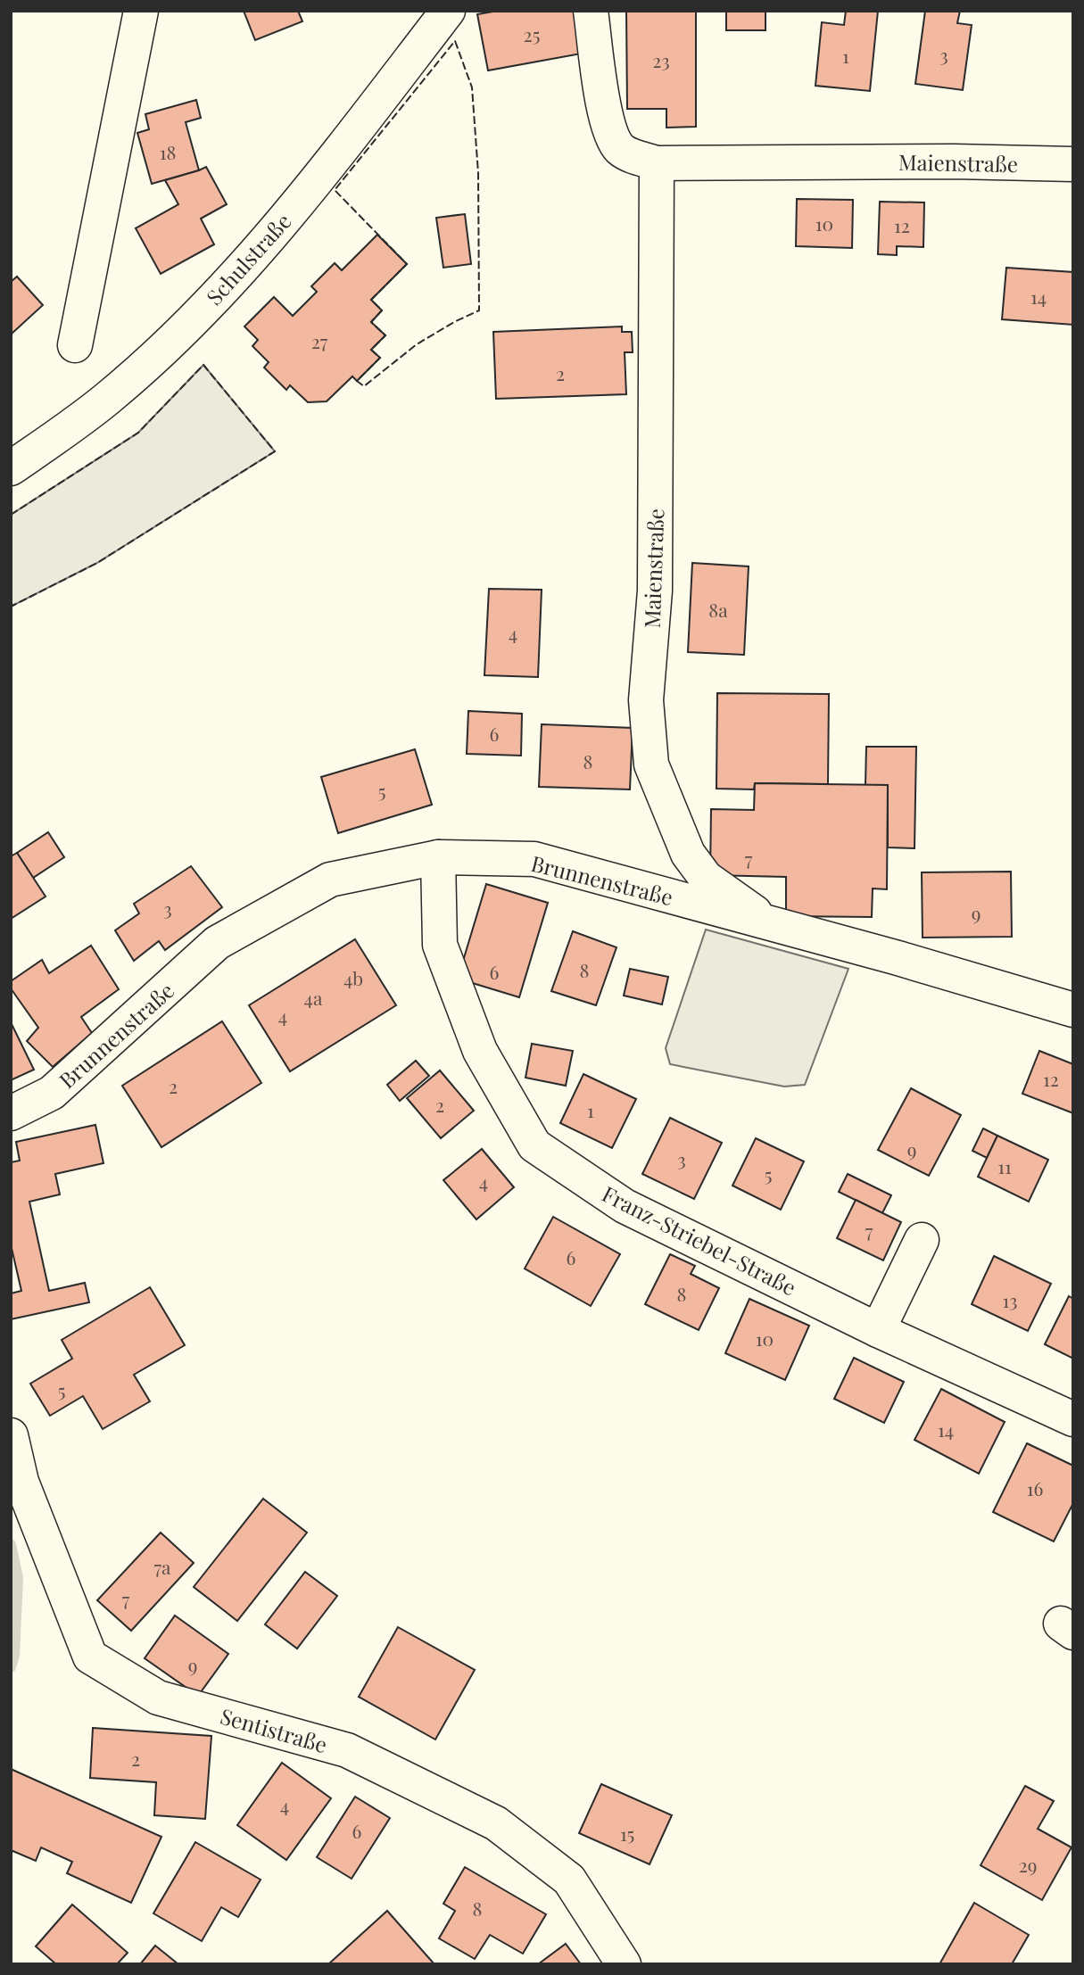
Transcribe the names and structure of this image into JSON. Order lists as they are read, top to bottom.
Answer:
{
  "streets": {
    "street": [
      "Maienstraße",
      "Schulstraße",
      "Brunnenstraße",
      "Franz-Striebel-Straße",
      "Sentistraße"
    ]
  },
  "crossings": [
    ["Maienstraße", "Brunnenstraße"],
    ["Brunnenstraße", "Franz-Striebel-Straße"]
  ],
  "house_numbers": [
    "25",
    "3",
    "1",
    "23",
    "18",
    "10",
    "12",
    "14",
    "27",
    "2",
    "8a",
    "4",
    "6",
    "8",
    "5",
    "7",
    "3",
    "9",
    "8",
    "6",
    "4b",
    "4a",
    "4",
    "12",
    "2",
    "2",
    "1",
    "9",
    "3",
    "11",
    "5",
    "4",
    "7",
    "6",
    "8",
    "13",
    "10",
    "5",
    "14",
    "16",
    "7a",
    "7",
    "9",
    "2",
    "4",
    "6",
    "15",
    "29",
    "8"
  ]
}
